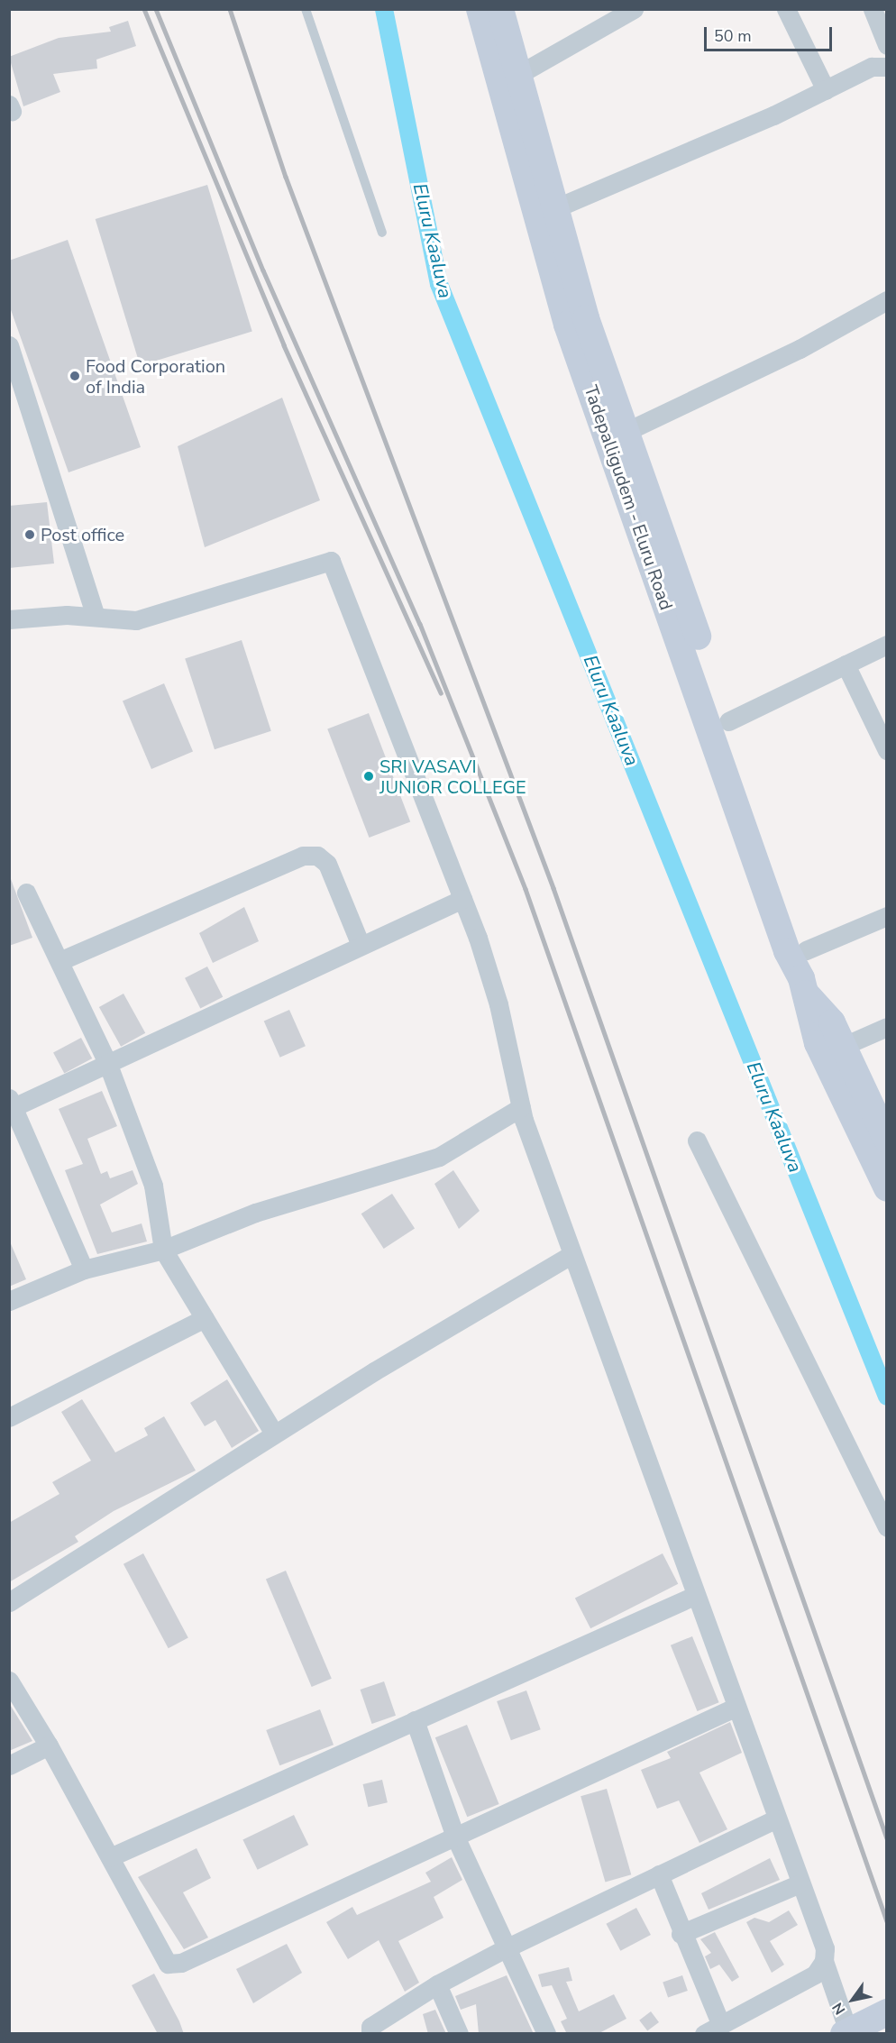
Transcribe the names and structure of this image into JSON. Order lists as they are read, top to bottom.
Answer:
{
  "streets": {
    "main road": ["Tadepalligudem - Eluru Road"]
  },
  "water": ["Eluru Kaaluva"],
  "places": ["Food Corporation of India", "Post office", "SRI VASAVI JUNIOR COLLEGE"],
  "scale_bar": "50 m",
  "north": "bottom left"
}
